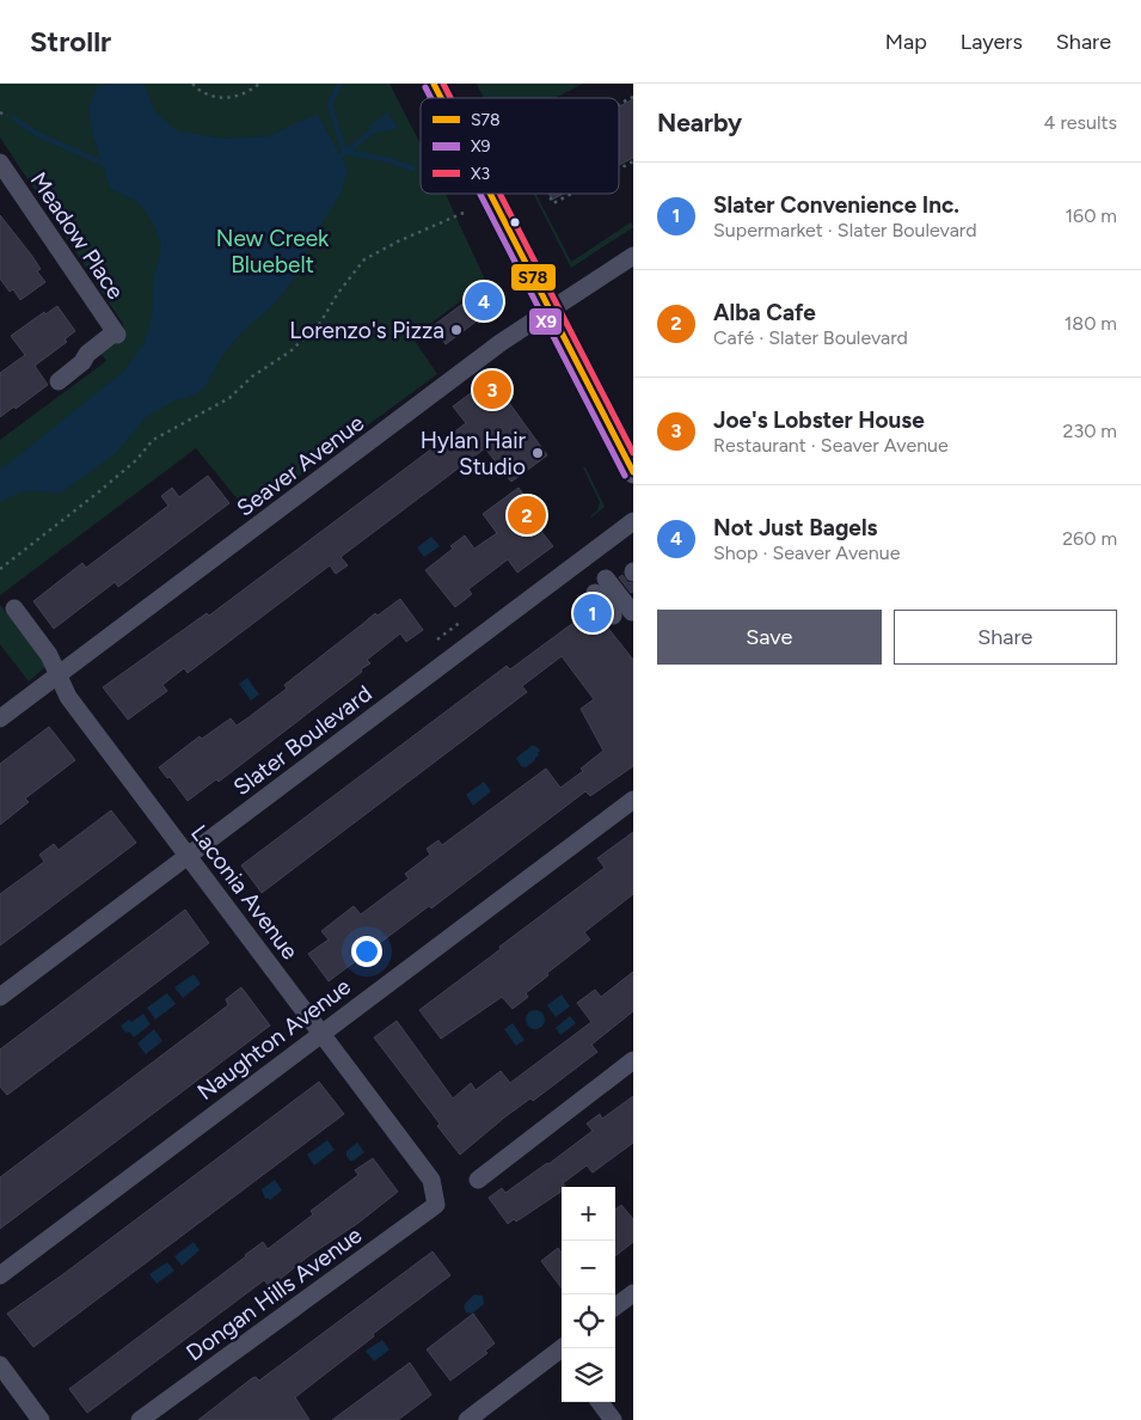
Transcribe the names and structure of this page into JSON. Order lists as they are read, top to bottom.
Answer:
{
  "streets": {
    "street": [
      "Meadow Place",
      "Seaver Avenue",
      "Slater Boulevard",
      "Laconia Avenue",
      "Naughton Avenue",
      "Dongan Hills Avenue"
    ]
  },
  "crossings": [
    ["Seaver Avenue", "Laconia Avenue"],
    ["Slater Boulevard", "Laconia Avenue"],
    ["Laconia Avenue", "Naughton Avenue"],
    ["Laconia Avenue", "Dongan Hills Avenue"]
  ],
  "parks": ["New Creek Bluebelt"],
  "places": ["Lorenzo's Pizza", "Hylan Hair Studio"],
  "lines": ["transit line S78", "transit line X3", "transit line X9"],
  "legend": ["S78", "X9", "X3"],
  "page": {
    "header": "Strollr",
    "nav": ["Map", "Layers", "Share"],
    "heading": ["Nearby", "4 results"],
    "list": [
      {
        "mark": "1",
        "name": "Slater Convenience Inc.",
        "note": "Supermarket · Slater Boulevard",
        "value": "160 m"
      },
      {
        "mark": "2",
        "name": "Alba Cafe",
        "note": "Café · Slater Boulevard",
        "value": "180 m"
      },
      {
        "mark": "3",
        "name": "Joe's Lobster House",
        "note": "Restaurant · Seaver Avenue",
        "value": "230 m"
      },
      {
        "mark": "4",
        "name": "Not Just Bagels",
        "note": "Shop · Seaver Avenue",
        "value": "260 m"
      }
    ],
    "pins": [
      "4",
      "3",
      "2",
      "1"
    ],
    "buttons": ["Save", "Share"],
    "map_buttons": ["+", "−"]
  }
}
